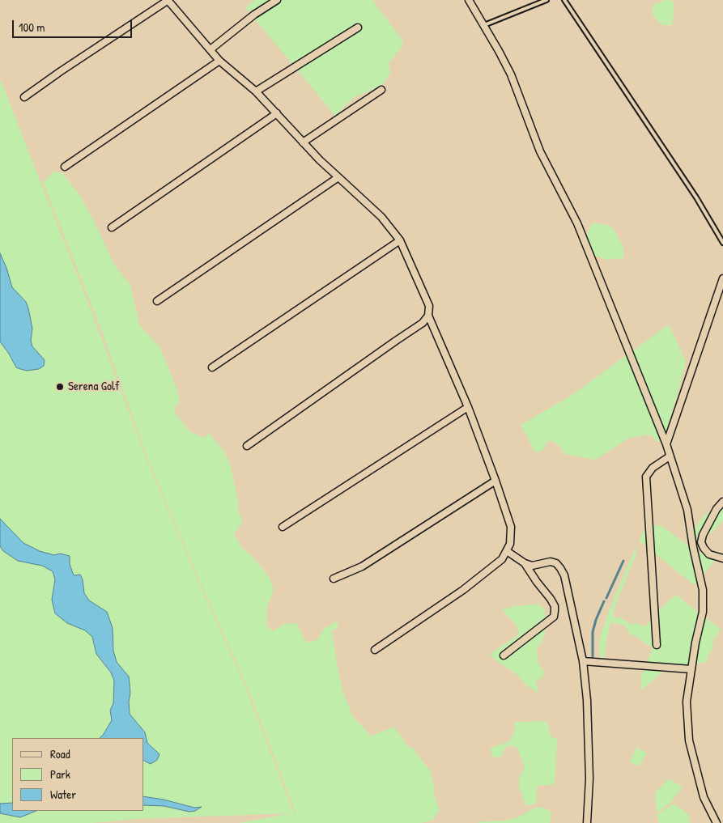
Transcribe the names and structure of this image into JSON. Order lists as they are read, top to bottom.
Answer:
{
  "places": ["Serena Golf"],
  "legend": ["Road", "Park", "Water"],
  "scale_bar": "100 m"
}
